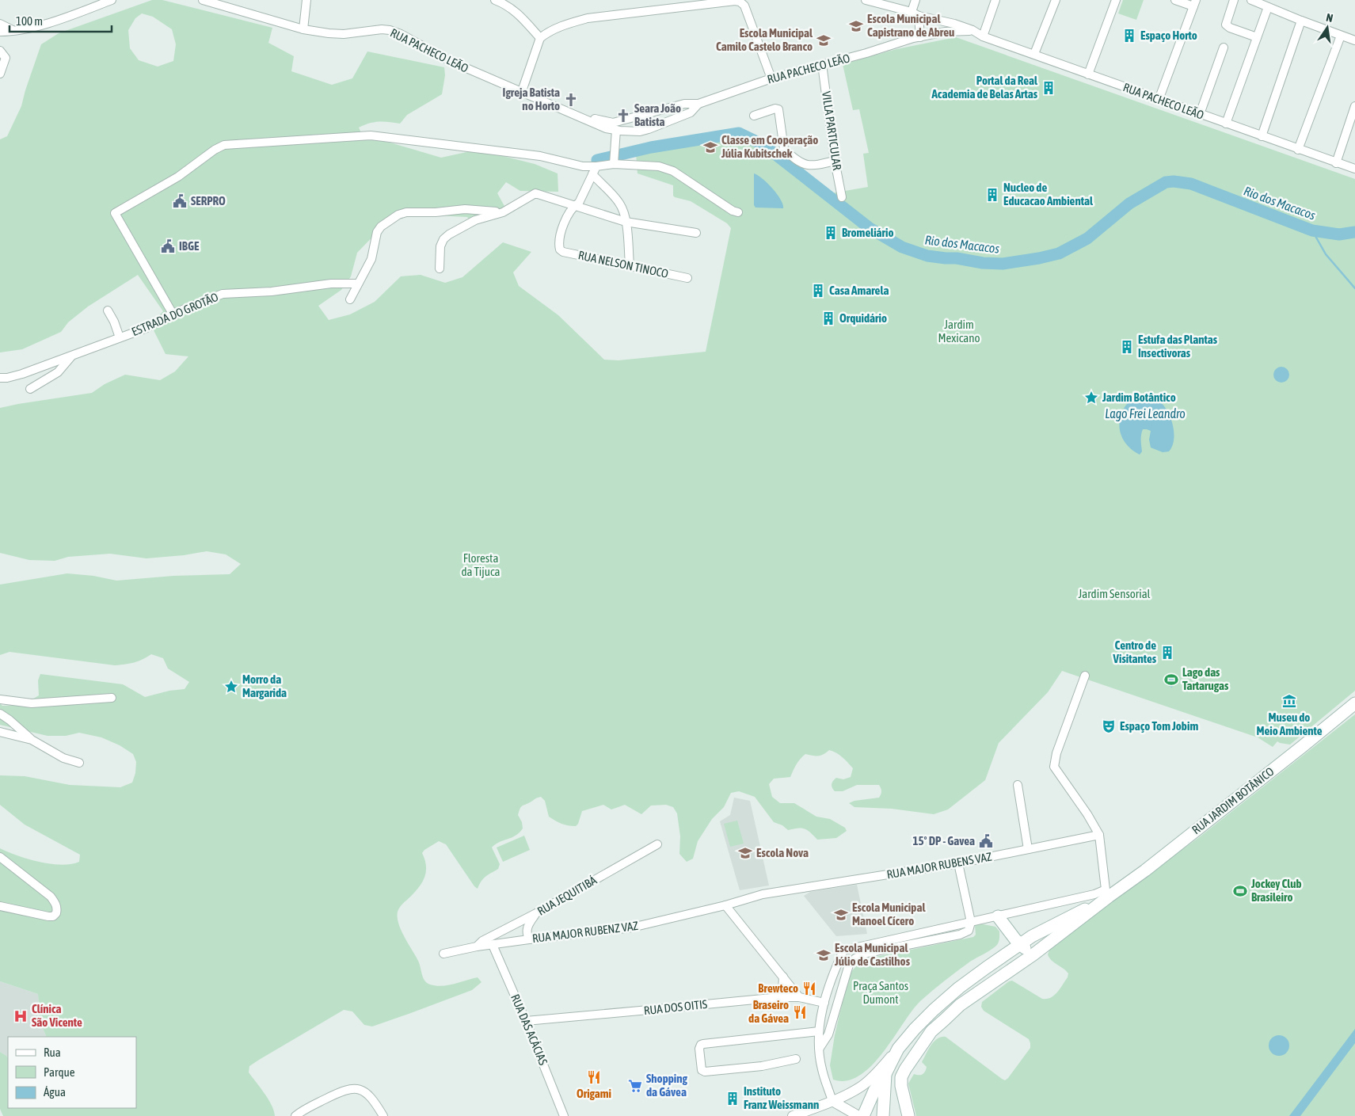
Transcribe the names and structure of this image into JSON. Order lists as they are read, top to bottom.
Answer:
{
  "streets": {
    "main road": ["RUA JARDIM BOTÂNICO"],
    "street": [
      "RUA PACHECO LEÃO",
      "VILLA PARTICULAR",
      "RUA NELSON TINOCO",
      "ESTRADA DO GROTÃO",
      "RUA MAJOR RUBENS VAZ",
      "RUA JEQUITIBÁ",
      "RUA MAJOR RUBENZ VAZ",
      "RUA DOS OITIS",
      "RUA DAS ACÁCIAS"
    ]
  },
  "crossings": [
    ["RUA PACHECO LEÃO", "VILLA PARTICULAR"],
    ["RUA MAJOR RUBENS VAZ", "RUA MAJOR RUBENZ VAZ"],
    ["RUA JEQUITIBÁ", "RUA MAJOR RUBENZ VAZ"],
    ["RUA MAJOR RUBENZ VAZ", "RUA DAS ACÁCIAS"],
    ["RUA DOS OITIS", "RUA DAS ACÁCIAS"]
  ],
  "water": ["Rio dos Macacos", "Lago Frei Leandro"],
  "parks": [
    "Jardim Mexicano",
    "Floresta da Tijuca",
    "Jardim Sensorial",
    "Praça Santos Dumont"
  ],
  "places": {
    "school or university": [
      "Escola Municipal Capistrano de Abreu",
      "Escola Municipal Camilo Castelo Branco",
      "Classe em Cooperação Júlia Kubitschek",
      "Escola Nova",
      "Escola Municipal Manoel Cícero",
      "Escola Municipal Júlio de Castilhos"
    ],
    "building": [
      "Espaço Horto",
      "Portal da Real Academia de Belas Artas",
      "Nucleo de Educacao Ambiental",
      "Bromeliário",
      "Casa Amarela",
      "Orquidário",
      "Estufa das Plantas Insectivoras",
      "Centro de Visitantes",
      "Instituto Franz Weissmann"
    ],
    "church": ["Igreja Batista no Horto", "Seara João Batista"],
    "public building": ["SERPRO", "IBGE", "15º DP - Gavea"],
    "place": ["Jardim Botântico", "Morro da Margarida"],
    "sports": ["Lago das Tartarugas", "Jockey Club Brasileiro"],
    "museum": ["Museu do Meio Ambiente"],
    "theatre": ["Espaço Tom Jobim"],
    "restaurant": ["Brewteco", "Braseiro da Gávea", "Origami"],
    "hospital": ["Clínica São Vicente"],
    "supermarket": ["Shopping da Gávea"]
  },
  "legend": ["Rua", "Parque", "Água"],
  "scale_bar": "100 m",
  "north": "top"
}
